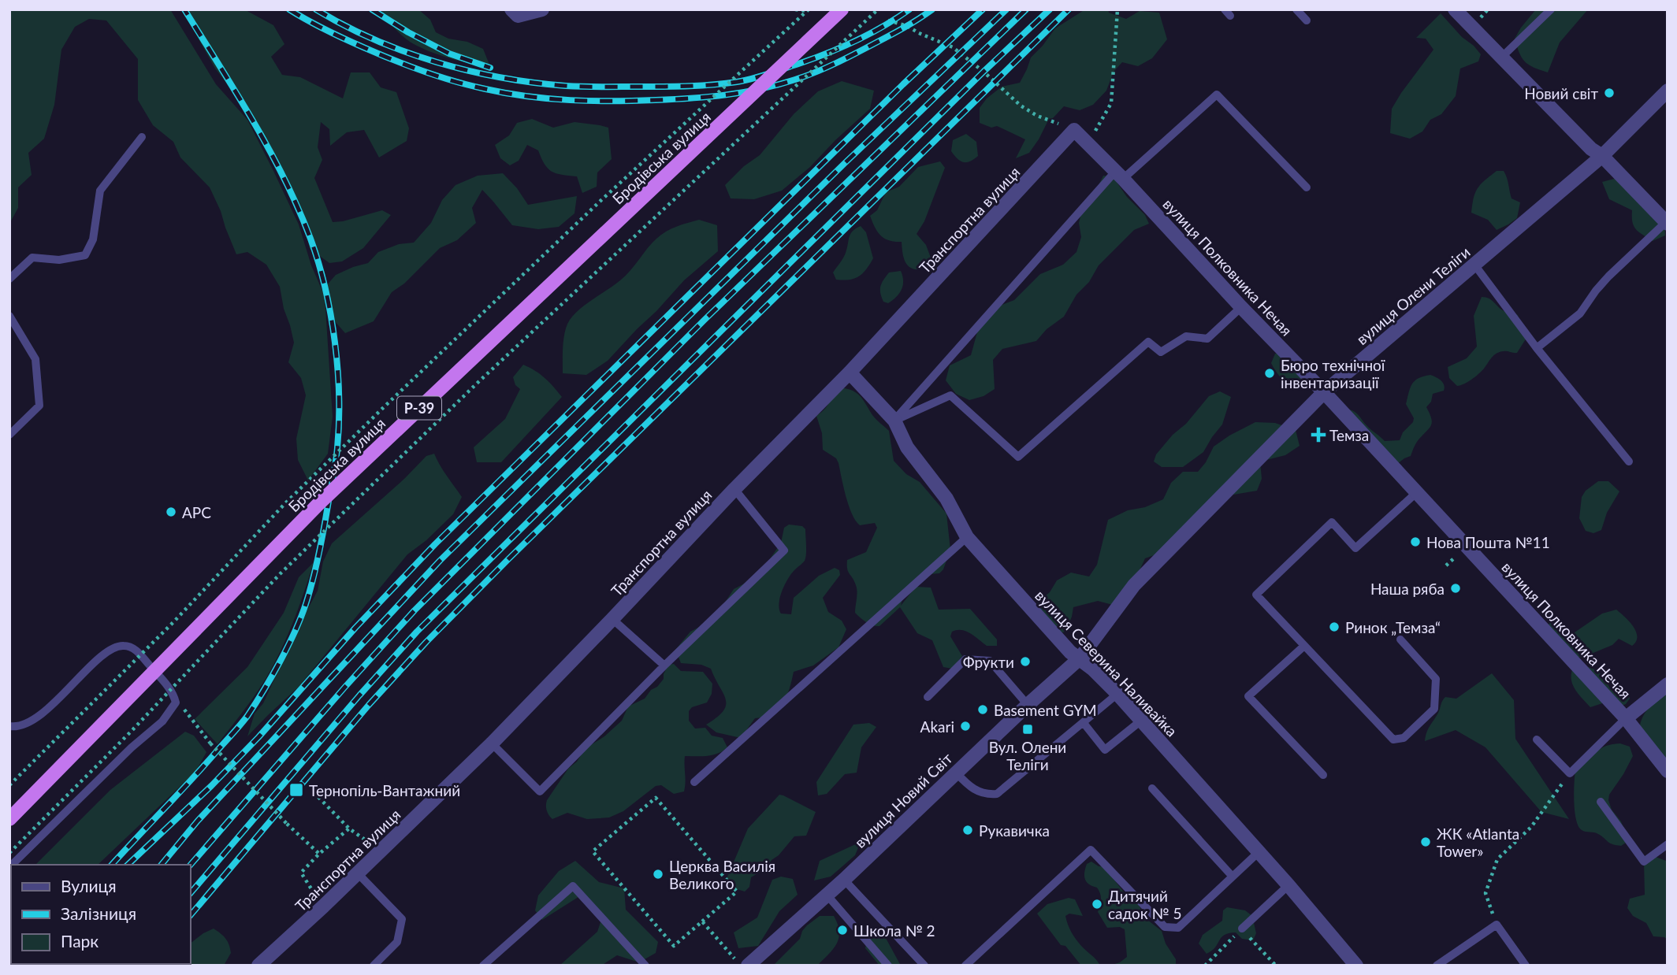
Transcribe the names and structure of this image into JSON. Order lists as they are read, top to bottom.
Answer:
{
  "streets": {
    "main road": ["Бродівська вулиця", "Р-39"],
    "street": [
      "Транспортна вулиця",
      "вулиця Полковника Нечая",
      "вулиця Олени Теліги",
      "вулиця Северина Наливайка",
      "вулиця Новий Світ"
    ]
  },
  "crossings": [
    ["Транспортна вулиця", "вулиця Полковника Нечая"],
    ["Транспортна вулиця", "вулиця Северина Наливайка"],
    ["вулиця Полковника Нечая", "вулиця Олени Теліги"],
    ["вулиця Олени Теліги", "вулиця Северина Наливайка"],
    ["вулиця Олени Теліги", "вулиця Новий Світ"],
    ["вулиця Северина Наливайка", "вулиця Новий Світ"]
  ],
  "places": {
    "other": [
      "Новий світ",
      "Бюро технічної інвентаризації",
      "АРС",
      "Нова Пошта №11",
      "Наша ряба",
      "Ринок „Темза“",
      "Фрукти",
      "Basement GYM",
      "Akari",
      "Рукавичка",
      "ЖК «Atlanta Tower»",
      "Церква Василія Великого",
      "Дитячий садок № 5",
      "Школа № 2"
    ],
    "health": ["Темза"],
    "transit": ["Вул. Олени Теліги", "Тернопіль-Вантажний"]
  },
  "legend": ["Вулиця", "Залізниця", "Парк"]
}
